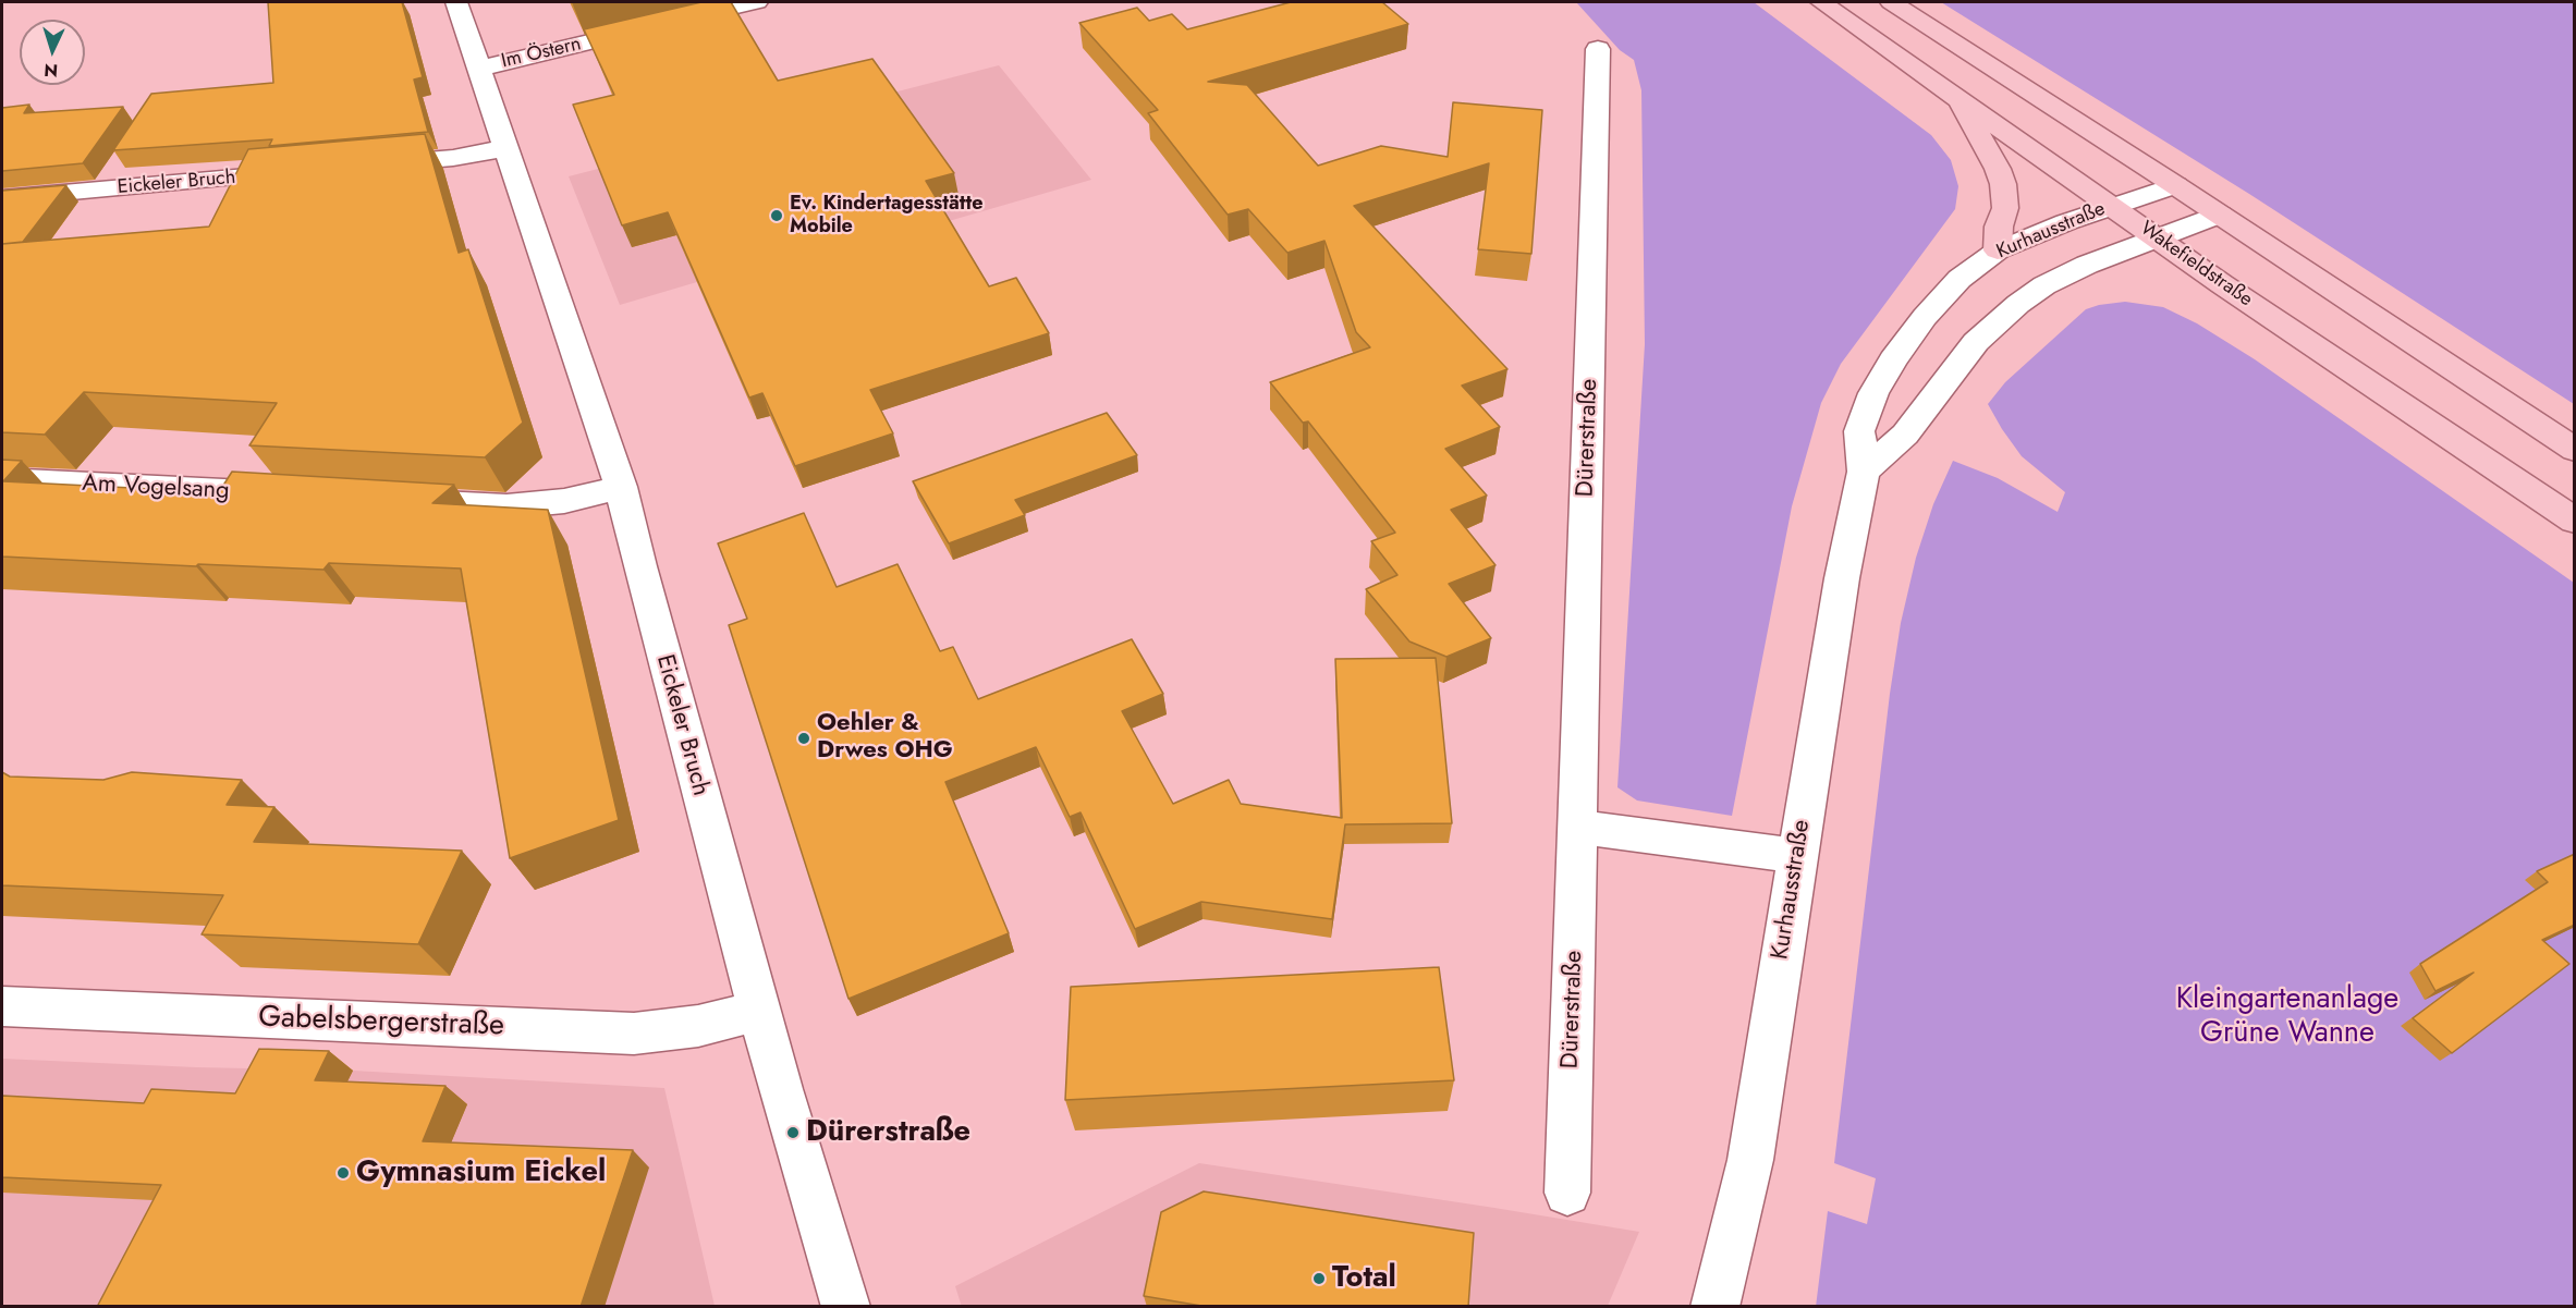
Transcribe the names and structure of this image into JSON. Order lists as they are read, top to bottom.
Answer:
{
  "streets": {
    "main road": ["Wakefieldstraße"],
    "street": [
      "Im Östern",
      "Eickeler Bruch",
      "Kurhausstraße",
      "Dürerstraße",
      "Am Vogelsang",
      "Gabelsbergerstraße"
    ]
  },
  "crossings": [
    ["Im Östern", "Eickeler Bruch"],
    ["Eickeler Bruch", "Gabelsbergerstraße"],
    ["Kurhausstraße", "Wakefieldstraße"]
  ],
  "parks": ["Kleingartenanlage Grüne Wanne"],
  "places": [
    "Ev. Kindertagesstätte Mobile",
    "Oehler & Drwes OHG",
    "Dürerstraße",
    "Gymnasium Eickel",
    "Total"
  ],
  "north": "bottom"
}
